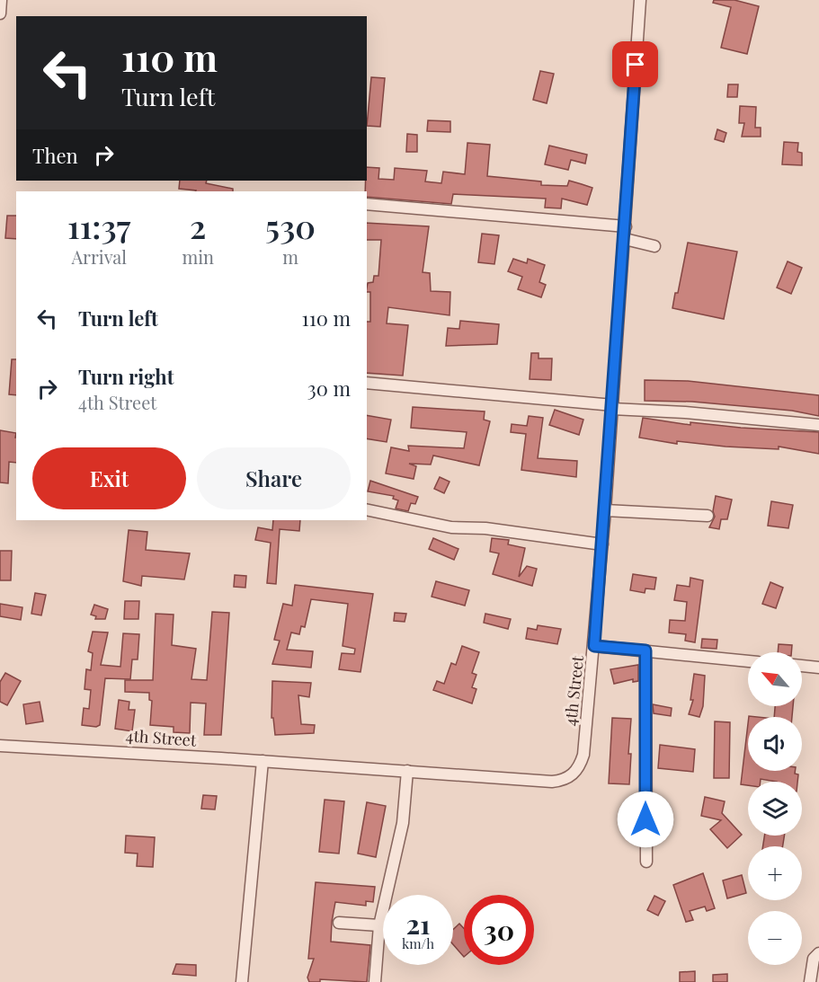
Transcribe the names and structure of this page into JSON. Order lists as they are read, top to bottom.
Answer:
{
  "streets": {
    "street": ["4th Street"]
  },
  "north": "top left",
  "page": {
    "turn": ["110 m", "Turn left"],
    "then": "Then",
    "eta": [
      "11:37",
      "Arrival",
      "2",
      "min",
      "530",
      "m"
    ],
    "list": [
      {
        "name": "Turn left",
        "value": "110 m"
      },
      {
        "name": "Turn right",
        "note": "4th Street",
        "value": "30 m"
      }
    ],
    "buttons": ["Exit", "Share"],
    "map_buttons": ["+", "−"],
    "speed": "21 km/h",
    "limit": "30"
  }
}
